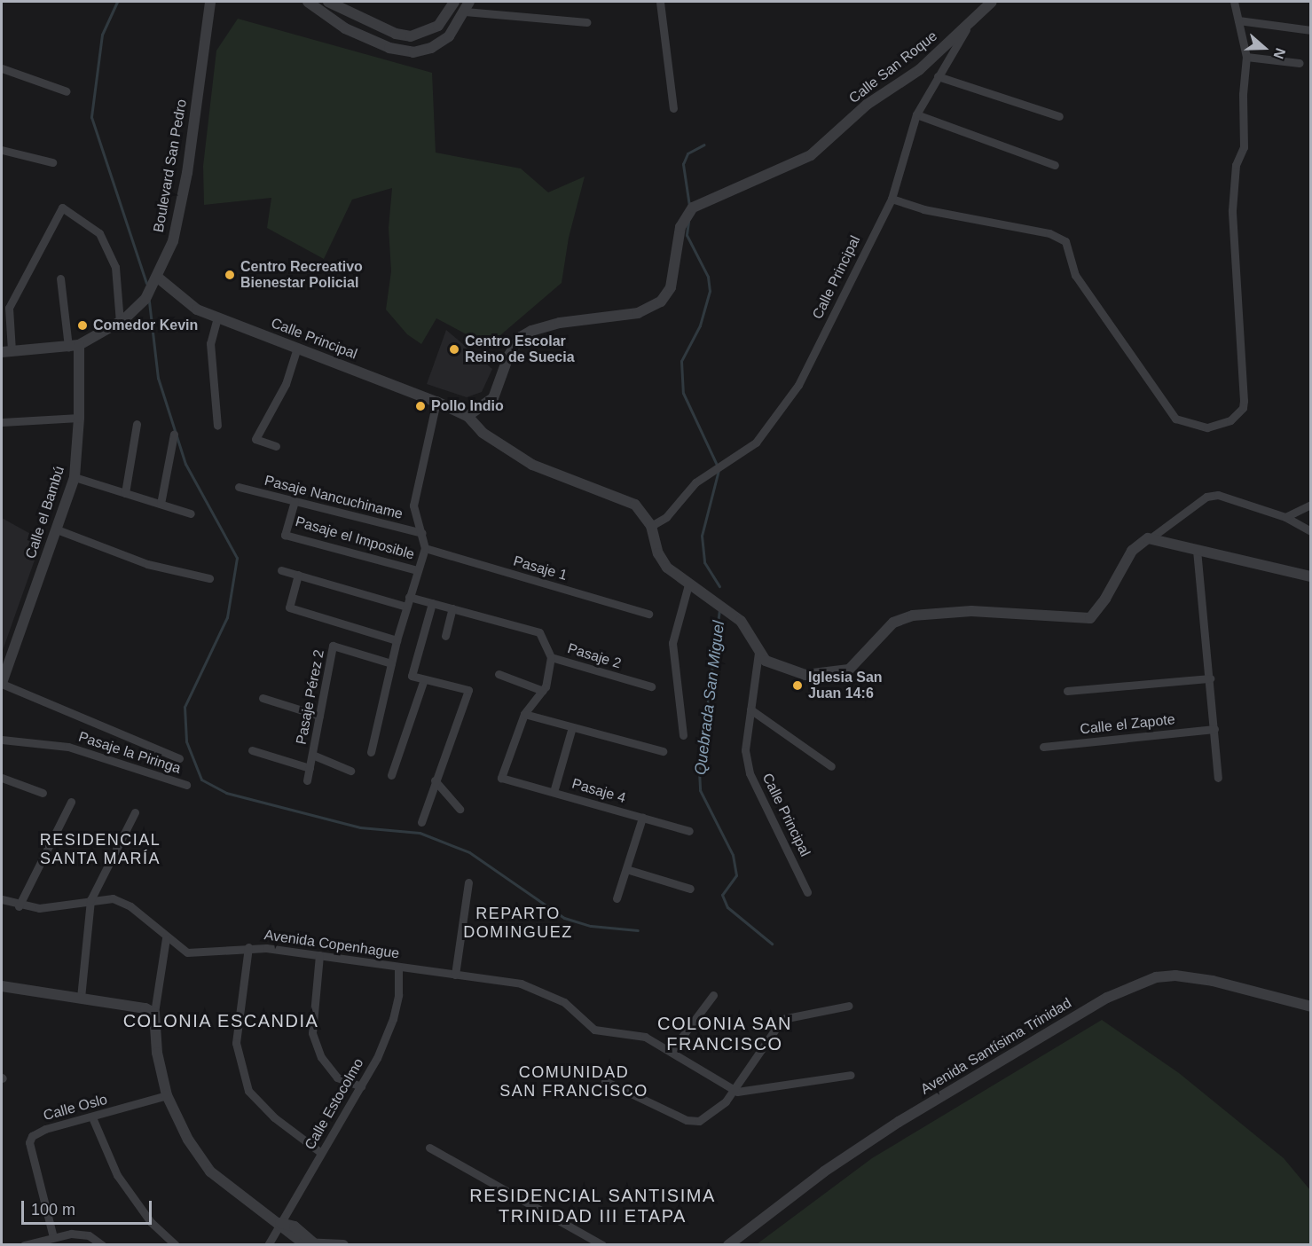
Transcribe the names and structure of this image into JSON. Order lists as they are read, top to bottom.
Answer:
{
  "streets": {
    "street": [
      "Calle San Roque",
      "Boulevard San Pedro",
      "Calle Principal",
      "Pasaje Nancuchiname",
      "Calle el Bambú",
      "Pasaje el Imposible",
      "Pasaje 1",
      "Pasaje 2",
      "Pasaje Pérez 2",
      "Calle el Zapote",
      "Pasaje la Piringa",
      "Pasaje 4",
      "Avenida Copenhague",
      "Avenida Santísima Trinidad",
      "Calle Estocolmo",
      "Calle Oslo"
    ]
  },
  "crossings": [
    ["Calle San Roque", "Calle Principal"],
    ["Boulevard San Pedro", "Calle Principal"],
    ["Boulevard San Pedro", "Calle el Bambú"],
    ["Pasaje Nancuchiname", "Pasaje el Imposible"],
    ["Avenida Copenhague", "Calle Estocolmo"]
  ],
  "districts": [
    "RESIDENCIAL SANTA MARÍA",
    "REPARTO DOMINGUEZ",
    "COLONIA ESCANDIA",
    "COLONIA SAN FRANCISCO",
    "COMUNIDAD SAN FRANCISCO",
    "RESIDENCIAL SANTISIMA TRINIDAD III ETAPA"
  ],
  "water": ["Quebrada San Miguel"],
  "places": [
    "Centro Recreativo Bienestar Policial",
    "Comedor Kevin",
    "Centro Escolar Reino de Suecia",
    "Pollo Indio",
    "Iglesia San Juan 14:6"
  ],
  "scale_bar": "100 m",
  "north": "right"
}
